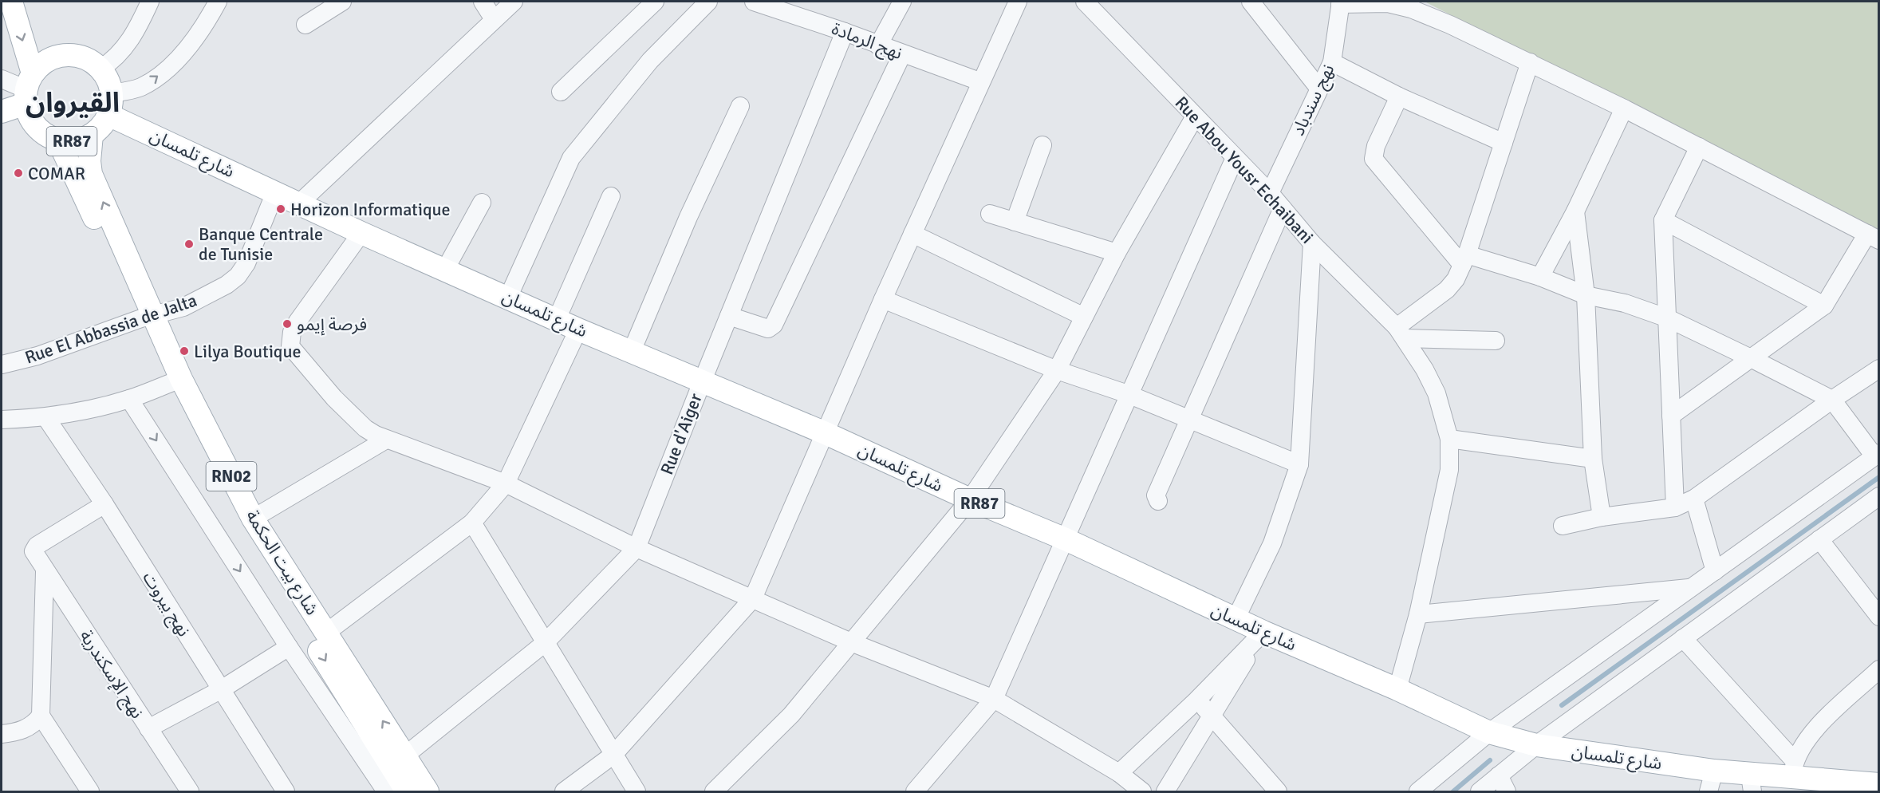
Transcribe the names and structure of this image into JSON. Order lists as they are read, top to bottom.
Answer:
{
  "streets": {
    "main road": [
      "RR87",
      "شارع تلمسان",
      "RN02",
      "شارع بيت الحكمة"
    ],
    "street": [
      "نهج الرمادة",
      "نهج سندباد",
      "Rue Abou Yousr Echaibani",
      "Rue El Abbassia de Jalta",
      "Rue d'Aiger",
      "نهج بيروت",
      "نهج الإسكندرية"
    ]
  },
  "crossings": [
    ["نهج الرمادة", "Rue d'Aiger"],
    ["نهج سندباد", "Rue Abou Yousr Echaibani"],
    ["RR87", "شارع تلمسان"],
    ["RR87", "شارع بيت الحكمة"],
    ["شارع تلمسان", "Rue Abou Yousr Echaibani"],
    ["شارع تلمسان", "Rue El Abbassia de Jalta"],
    ["شارع تلمسان", "Rue d'Aiger"],
    ["شارع تلمسان", "شارع بيت الحكمة"],
    ["Rue El Abbassia de Jalta", "شارع بيت الحكمة"],
    ["Rue d'Aiger", "شارع بيت الحكمة"],
    ["نهج بيروت", "نهج الإسكندرية"]
  ],
  "districts": ["القيروان"],
  "places": [
    "COMAR",
    "Horizon Informatique",
    "Banque Centrale de Tunisie",
    "فرصة إيمو",
    "Lilya Boutique"
  ]
}
